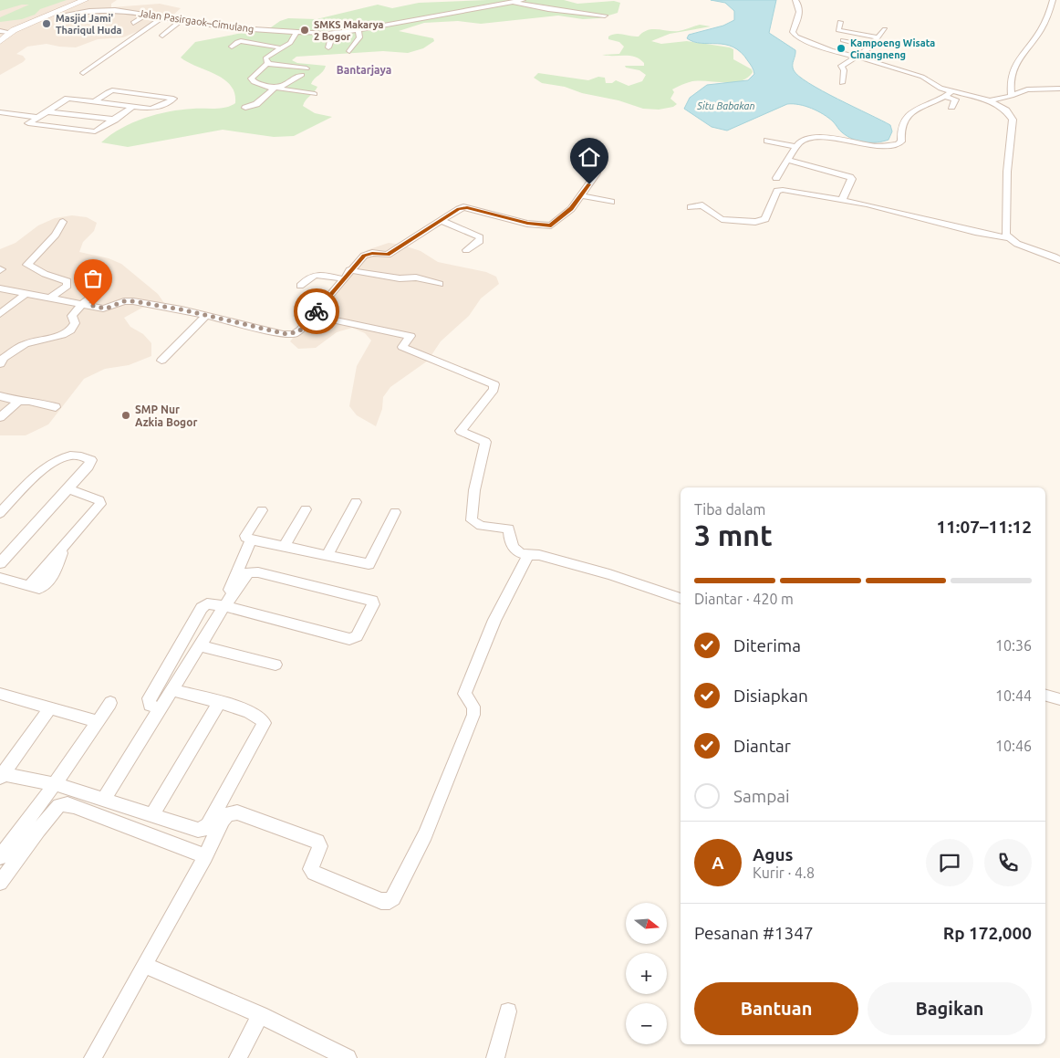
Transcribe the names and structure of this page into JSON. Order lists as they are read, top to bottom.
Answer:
{
  "streets": {
    "street": ["Jalan Pasirgaok–Cimulang"]
  },
  "districts": ["Bantarjaya"],
  "water": ["Situ Babakan"],
  "places": [
    "Masjid Jami' Thariqul Huda",
    "SMKS Makarya 2 Bogor",
    "Kampoeng Wisata Cinangneng",
    "SMP Nur Azkia Bogor"
  ],
  "north": "right",
  "page": {
    "heading": ["3 mnt", "Tiba dalam", "11:07–11:12"],
    "panel": [
      "Agus",
      "Kurir · 4.8",
      "Pesanan #1347",
      "Rp 172,000"
    ],
    "bar": "Diantar · 420 m",
    "list": [
      ["Diterima", "10:36"],
      ["Disiapkan", "10:44"],
      ["Diantar", "10:46"],
      "Sampai"
    ],
    "round": "A",
    "map_buttons": ["+", "−"],
    "buttons": ["Bantuan", "Bagikan"]
  }
}
